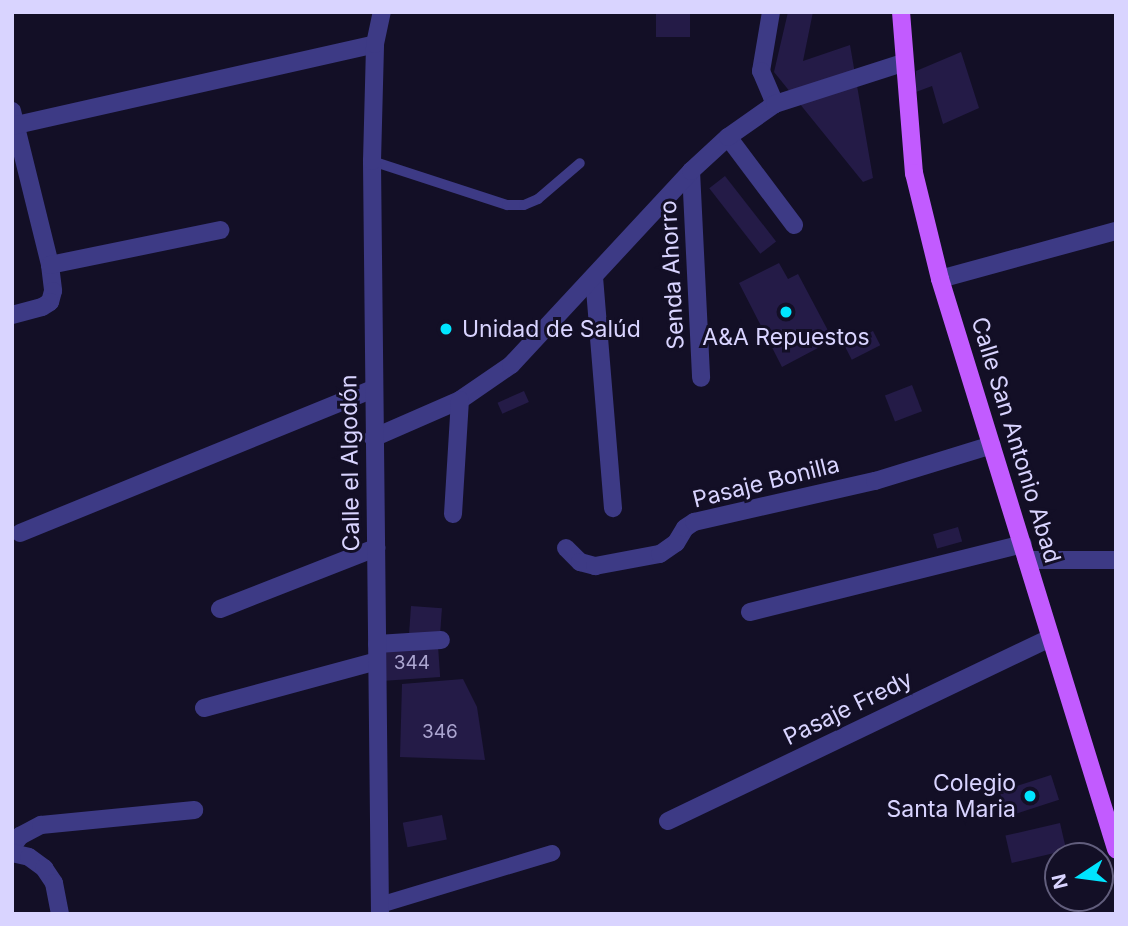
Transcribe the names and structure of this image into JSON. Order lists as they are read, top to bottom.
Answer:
{
  "streets": {
    "main road": ["Calle San Antonio Abad"],
    "street": [
      "Senda Ahorro",
      "Calle el Algodón",
      "Pasaje Bonilla",
      "Pasaje Fredy"
    ]
  },
  "crossings": [
    ["Calle San Antonio Abad", "Pasaje Bonilla"],
    ["Calle San Antonio Abad", "Pasaje Fredy"]
  ],
  "places": ["A&A Repuestos", "Unidad de Salúd", "Colegio Santa Maria"],
  "house_numbers": ["344", "346"],
  "north": "left"
}
